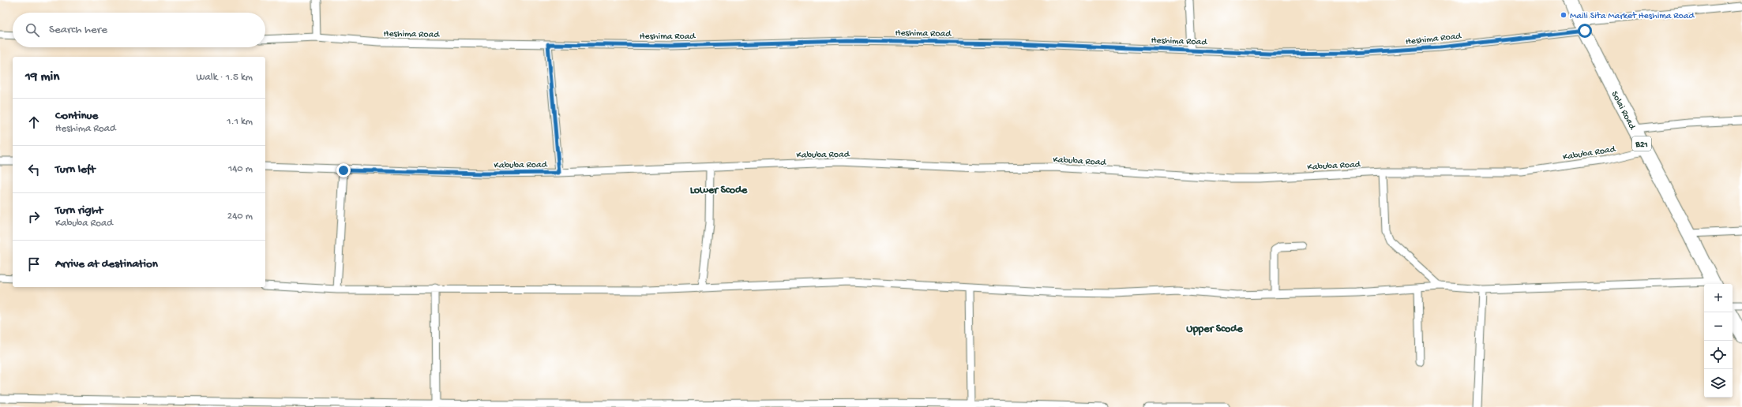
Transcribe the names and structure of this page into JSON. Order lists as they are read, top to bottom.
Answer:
{
  "streets": {
    "highway": ["Solai Road", "B21"],
    "street": ["Heshima Road", "Kabuba Road"]
  },
  "crossings": [
    ["Heshima Road", "Solai Road"],
    ["Solai Road", "Kabuba Road"]
  ],
  "districts": ["Lower Scode", "Upper Scode"],
  "places": ["Maili Sita Market Heshima Road"],
  "page": {
    "search": "Search here",
    "heading": ["19 min", "Walk · 1.5 km"],
    "list": [
      ["Continue", "Heshima Road", "1.1 km"],
      ["Turn left", "140 m"],
      ["Turn right", "Kabuba Road", "240 m"],
      "Arrive at destination"
    ],
    "map_buttons": ["+", "−"]
  }
}
